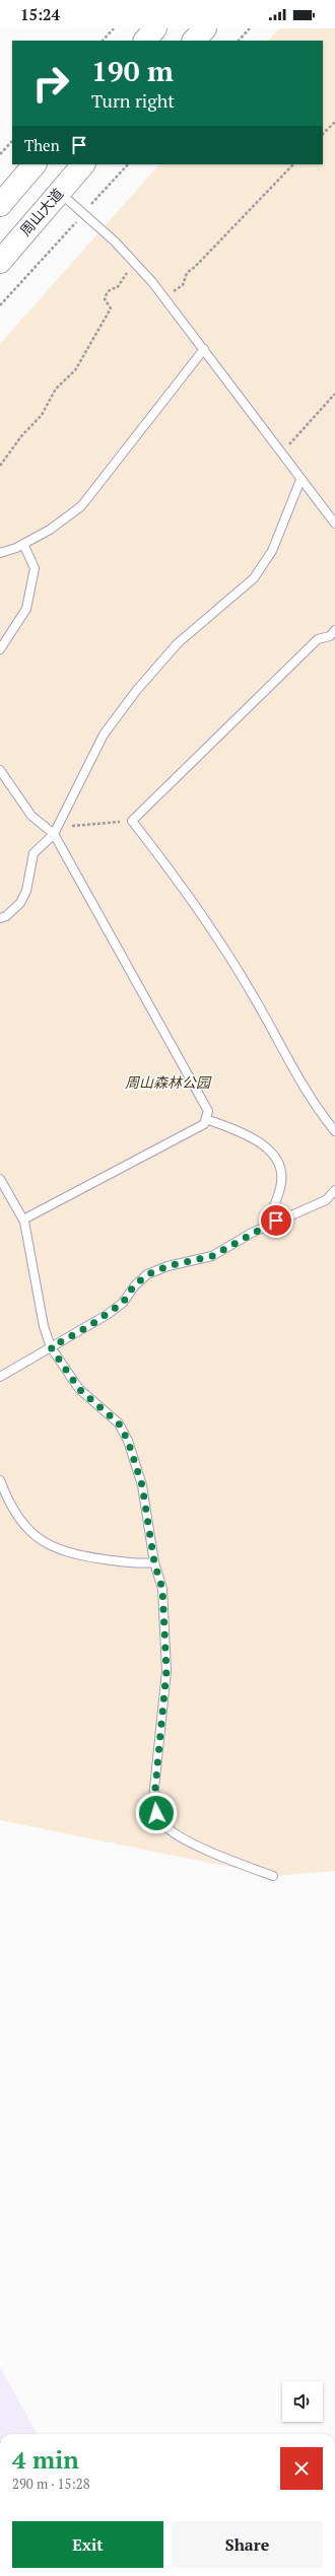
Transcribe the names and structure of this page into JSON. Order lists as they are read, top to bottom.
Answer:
{
  "streets": {
    "main road": ["周山大道"]
  },
  "parks": ["周山森林公园"],
  "page": {
    "status": "15:24",
    "turn": ["190 m", "Turn right"],
    "then": "Then",
    "heading": ["4 min", "290 m · 15:28"],
    "buttons": ["Exit", "Share"]
  }
}
